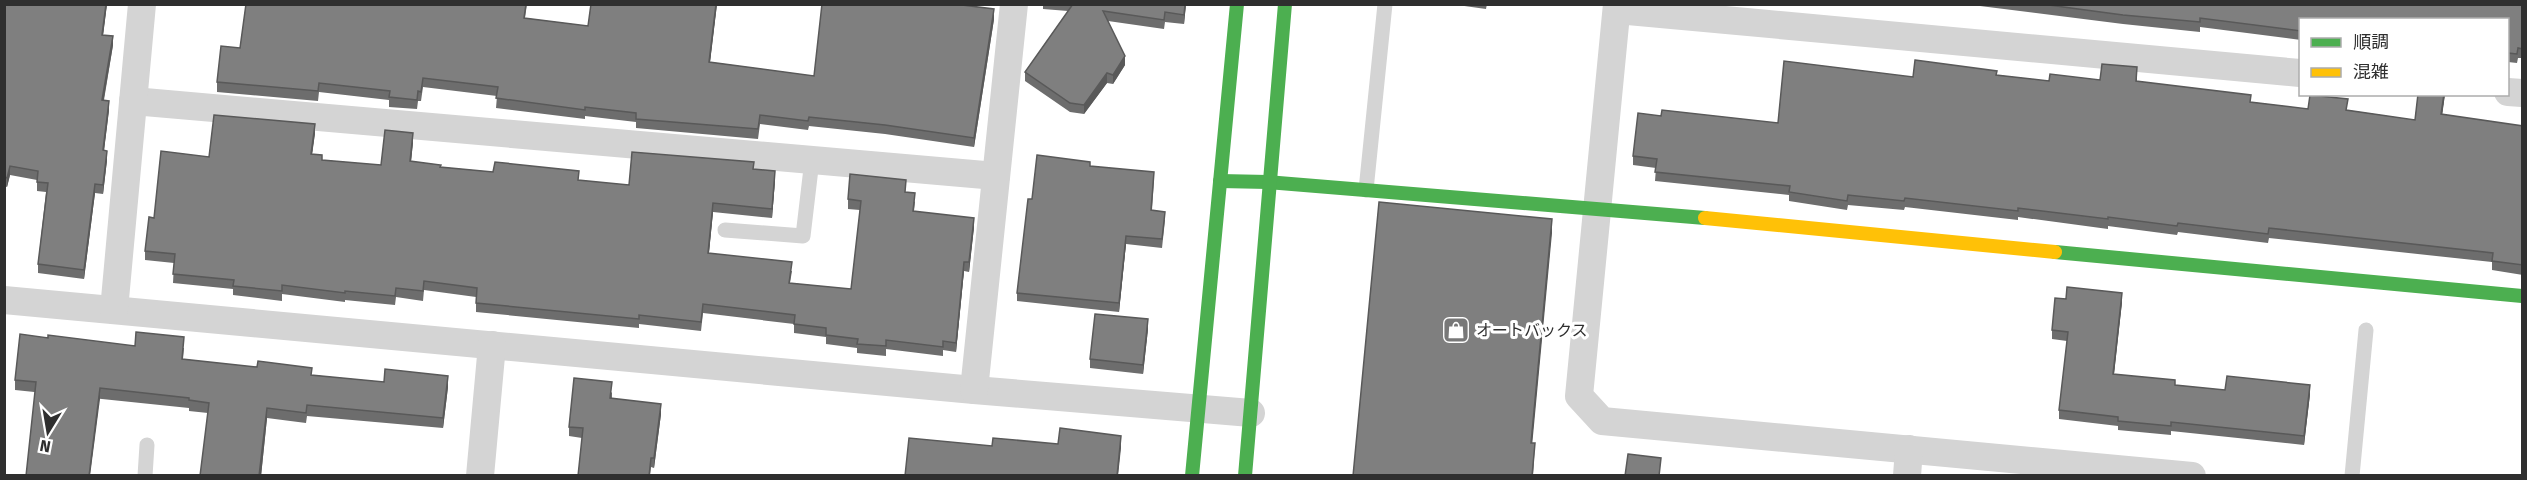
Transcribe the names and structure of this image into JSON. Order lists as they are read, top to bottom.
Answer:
{
  "places": {
    "shop": ["オートバックス"]
  },
  "legend": ["順調", "混雑"],
  "north": "bottom"
}
